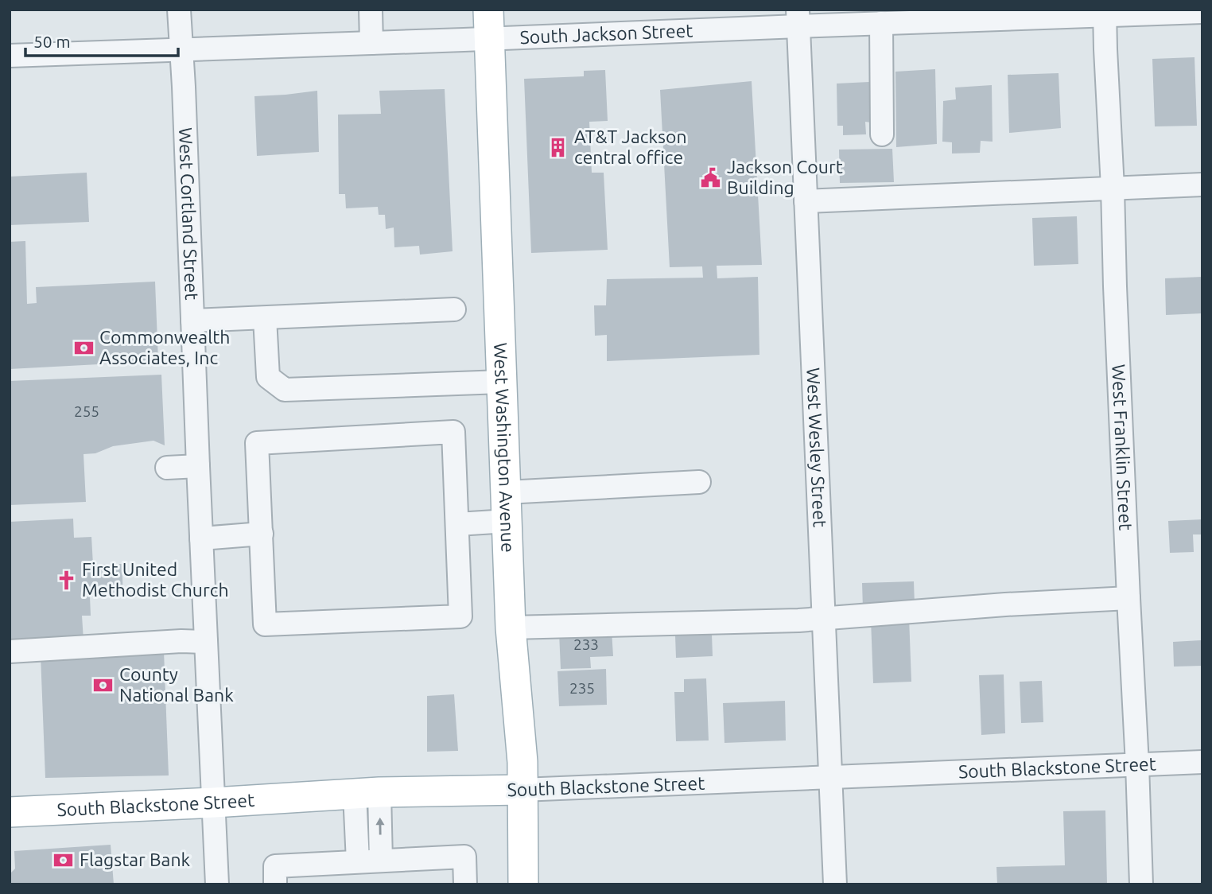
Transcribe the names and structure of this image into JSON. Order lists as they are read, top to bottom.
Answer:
{
  "streets": {
    "main road": ["West Washington Avenue", "South Blackstone Street"],
    "street": [
      "South Jackson Street",
      "West Cortland Street",
      "West Wesley Street",
      "West Franklin Street"
    ]
  },
  "crossings": [
    ["South Jackson Street", "West Cortland Street"],
    ["South Jackson Street", "West Washington Avenue"],
    ["South Jackson Street", "West Wesley Street"],
    ["South Jackson Street", "West Franklin Street"],
    ["West Cortland Street", "South Blackstone Street"],
    ["West Washington Avenue", "South Blackstone Street"],
    ["West Wesley Street", "South Blackstone Street"],
    ["West Franklin Street", "South Blackstone Street"]
  ],
  "places": {
    "building": ["AT&T Jackson central office"],
    "public building": ["Jackson Court Building"],
    "bank": ["Commonwealth Associates, Inc", "County National Bank", "Flagstar Bank"],
    "church": ["First United Methodist Church"]
  },
  "house_numbers": ["255", "233", "235"],
  "scale_bar": "50 m"
}
